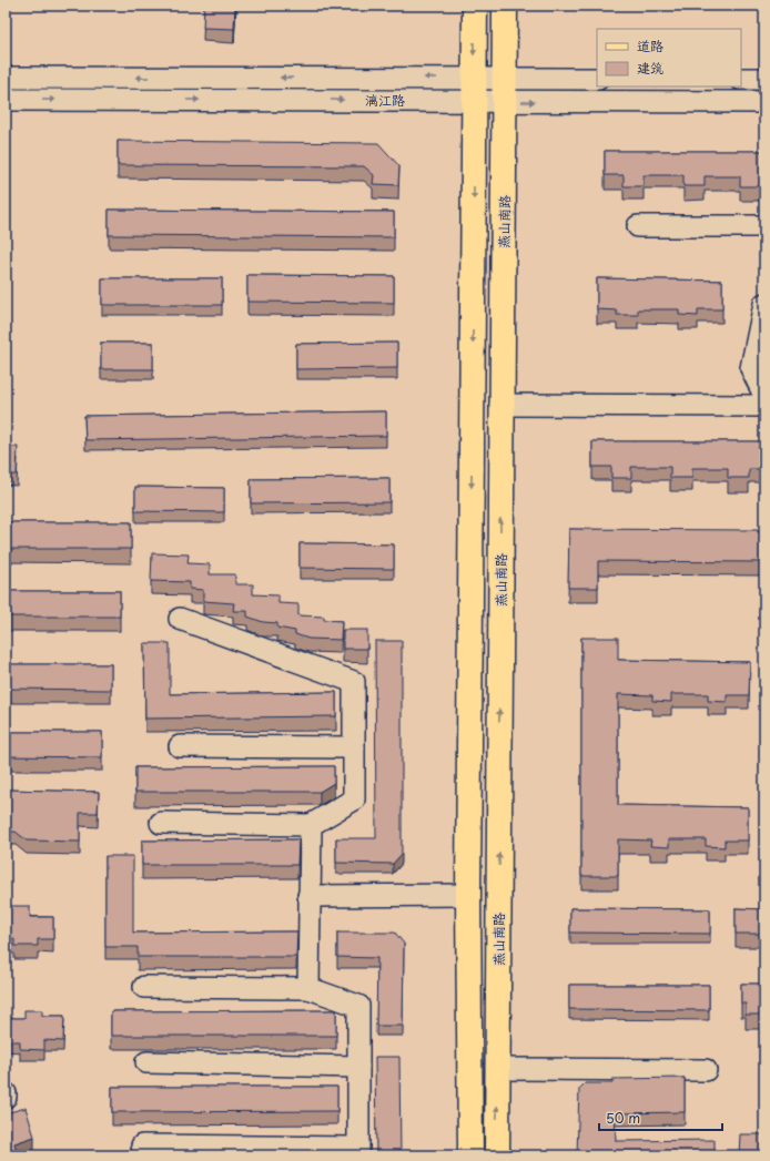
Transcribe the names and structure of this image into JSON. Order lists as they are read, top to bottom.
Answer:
{
  "streets": {
    "main road": ["燕山南路"],
    "street": ["漓江路"]
  },
  "crossings": [
    ["漓江路", "燕山南路"]
  ],
  "legend": ["道路", "建筑"],
  "scale_bar": "50 m"
}
